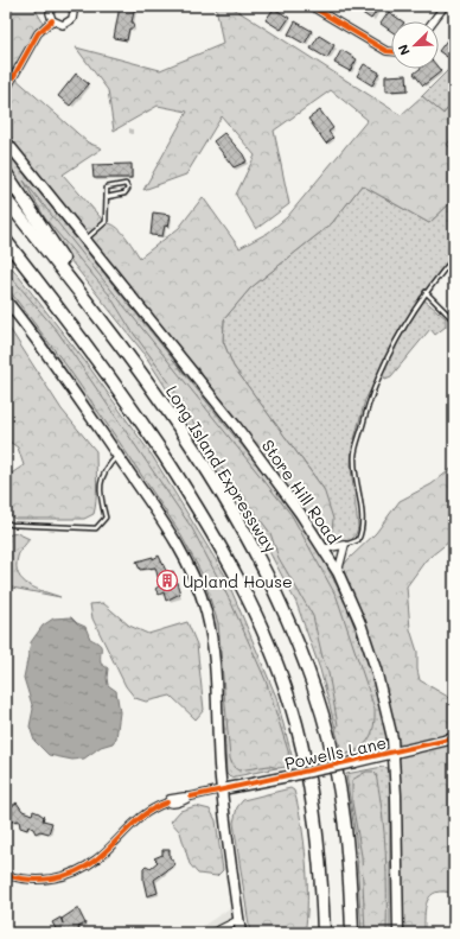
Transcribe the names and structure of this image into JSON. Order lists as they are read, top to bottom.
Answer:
{
  "streets": {
    "highway": ["Long Island Expressway"],
    "main road": ["Store Hill Road", "Powells Lane"]
  },
  "crossings": [
    ["Store Hill Road", "Powells Lane"]
  ],
  "places": {
    "building": ["Upland House"]
  },
  "north": "bottom left"
}
